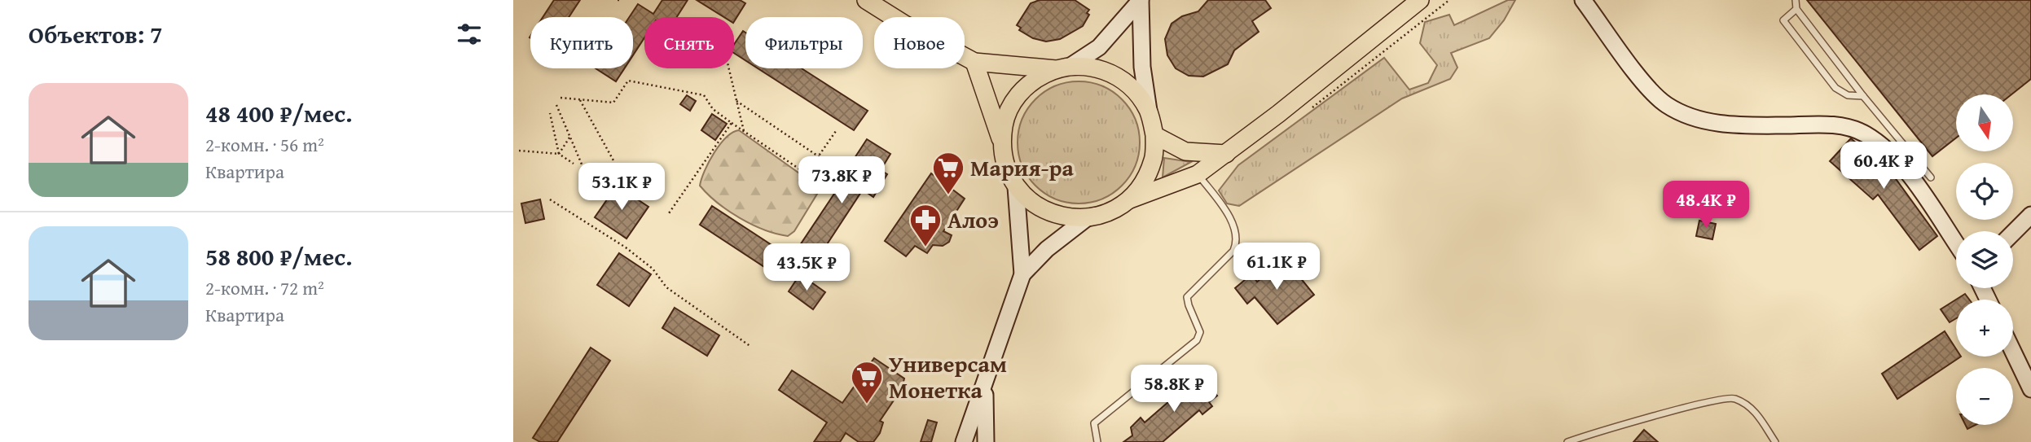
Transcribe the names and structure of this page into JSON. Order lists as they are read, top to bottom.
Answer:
{
  "places": {
    "supermarket": ["Мария-ра", "Универсам Монетка"],
    "pharmacy": ["Алоэ"]
  },
  "north": "bottom",
  "page": {
    "heading": "Объектов: 7",
    "chip": [
      "Купить",
      "Снять",
      "Фильтры",
      "Новое"
    ],
    "list": [
      {
        "name": "48 400 ₽/мес.",
        "note": "2-комн. · 56 m² · Квартира"
      },
      {
        "name": "58 800 ₽/мес.",
        "note": "2-комн. · 72 m² · Квартира"
      }
    ],
    "map_buttons": ["+", "−"],
    "price": [
      "60.4K ₽",
      "73.8K ₽",
      "53.1K ₽",
      "48.4K ₽",
      "61.1K ₽",
      "43.5K ₽",
      "58.8K ₽"
    ]
  }
}
